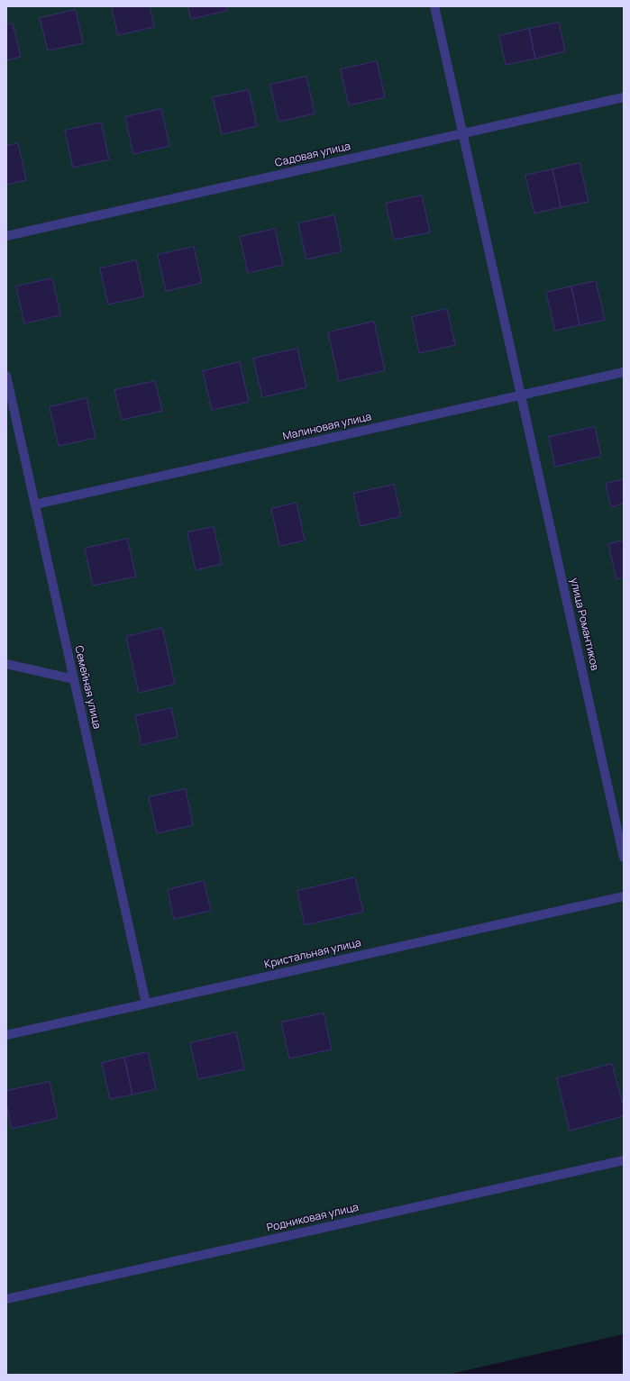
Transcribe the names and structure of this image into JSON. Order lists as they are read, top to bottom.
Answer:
{
  "streets": {
    "street": [
      "Садовая улица",
      "Малиновая улица",
      "улица Романтиков",
      "Семейная улица",
      "Кристальная улица",
      "Родниковая улица"
    ]
  },
  "crossings": [
    ["Садовая улица", "улица Романтиков"],
    ["Малиновая улица", "улица Романтиков"],
    ["Малиновая улица", "Семейная улица"],
    ["Семейная улица", "Кристальная улица"]
  ]
}
